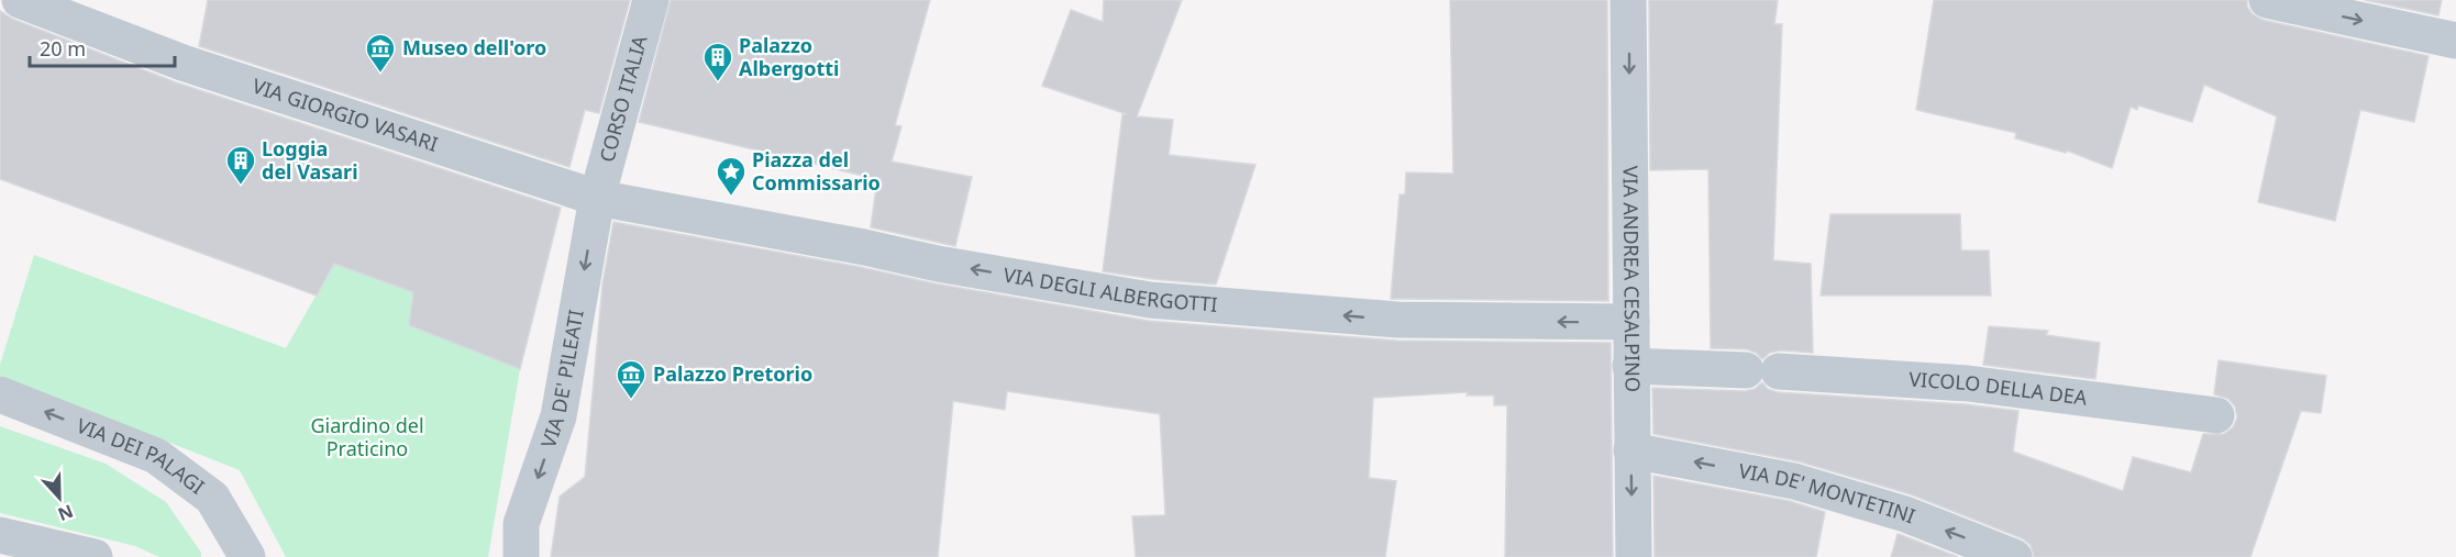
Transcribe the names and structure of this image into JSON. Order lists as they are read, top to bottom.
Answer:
{
  "streets": {
    "street": [
      "CORSO ITALIA",
      "VIA GIORGIO VASARI",
      "VIA ANDREA CESALPINO",
      "VIA DEGLI ALBERGOTTI",
      "VIA DE' PILEATI",
      "VICOLO DELLA DEA",
      "VIA DEI PALAGI",
      "VIA DE' MONTETINI"
    ]
  },
  "crossings": [
    ["CORSO ITALIA", "VIA GIORGIO VASARI"],
    ["CORSO ITALIA", "VIA DEGLI ALBERGOTTI"],
    ["CORSO ITALIA", "VIA DE' PILEATI"],
    ["VIA GIORGIO VASARI", "VIA DEGLI ALBERGOTTI"],
    ["VIA GIORGIO VASARI", "VIA DE' PILEATI"],
    ["VIA ANDREA CESALPINO", "VIA DEGLI ALBERGOTTI"],
    ["VIA ANDREA CESALPINO", "VICOLO DELLA DEA"],
    ["VIA ANDREA CESALPINO", "VIA DE' MONTETINI"],
    ["VIA DEGLI ALBERGOTTI", "VIA DE' PILEATI"]
  ],
  "one_way": [
    "VIA ANDREA CESALPINO",
    "VIA DEGLI ALBERGOTTI",
    "VIA DE' PILEATI",
    "VIA DE' MONTETINI"
  ],
  "parks": ["Giardino del Praticino"],
  "places": {
    "museum": ["Museo dell'oro", "Palazzo Pretorio"],
    "building": ["Palazzo Albergotti", "Loggia del Vasari"],
    "place": ["Piazza del Commissario"]
  },
  "scale_bar": "20 m",
  "north": "bottom"
}
